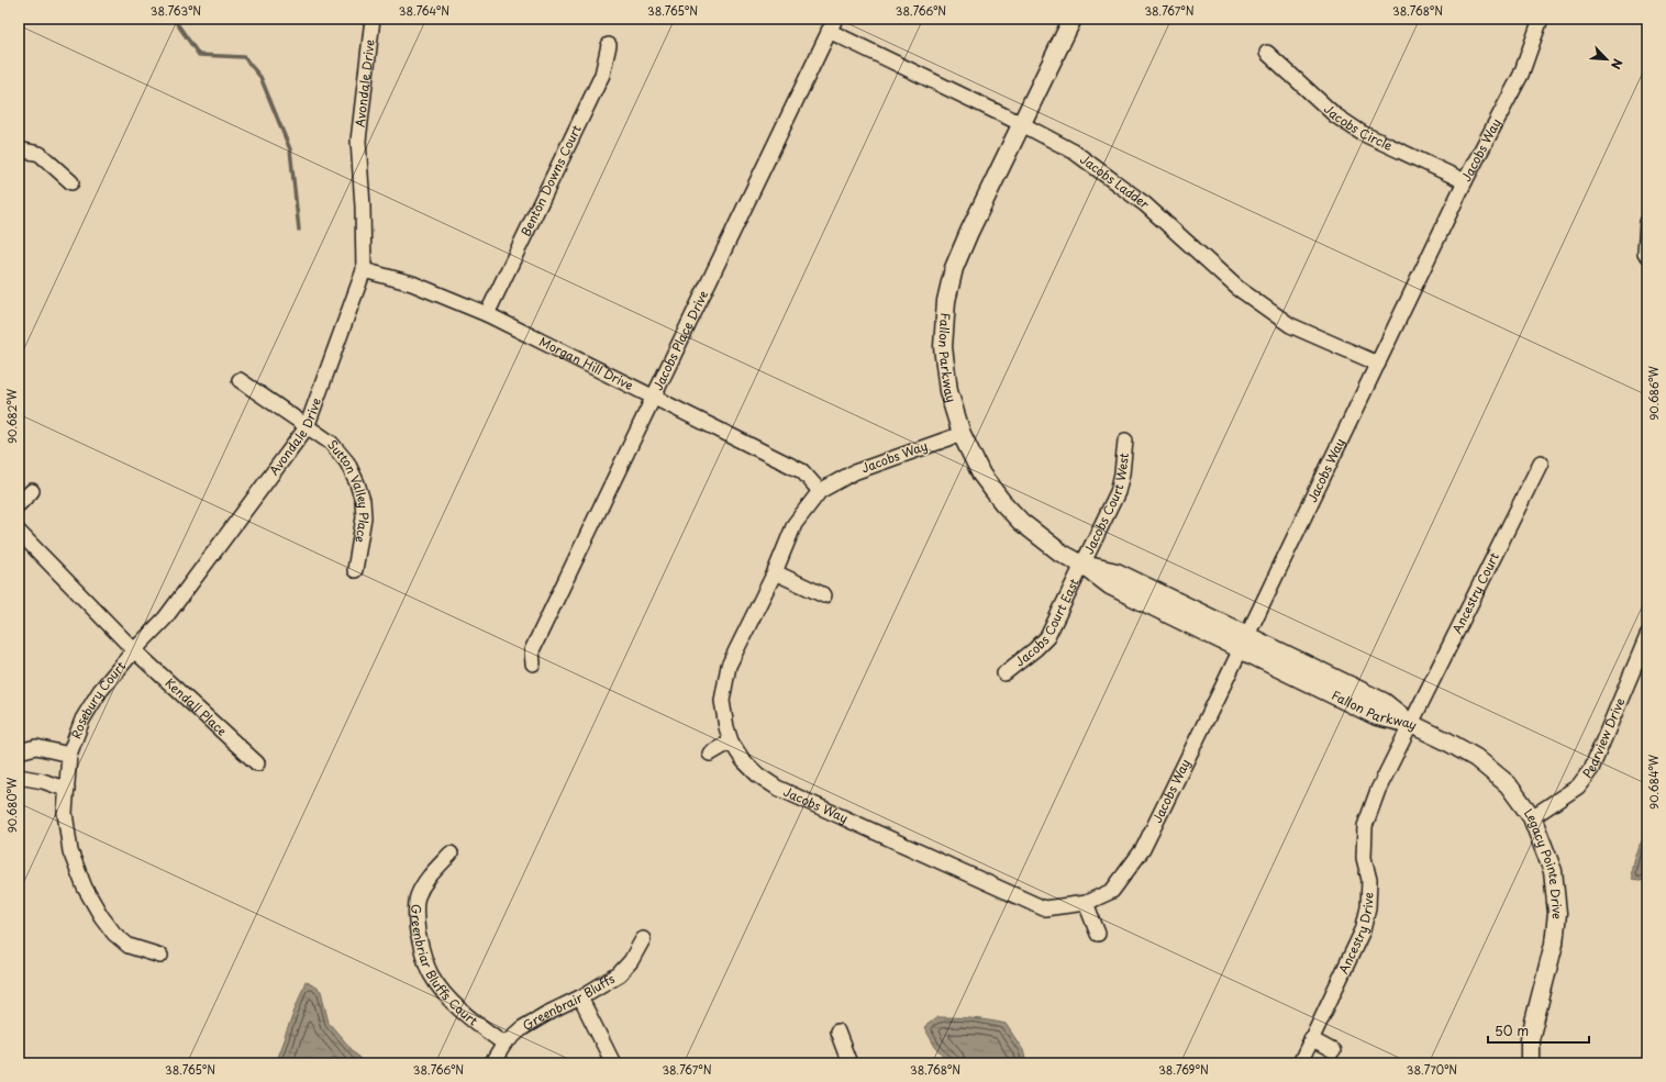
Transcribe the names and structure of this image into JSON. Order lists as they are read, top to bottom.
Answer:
{
  "streets": {
    "street": [
      "Avondale Drive",
      "Jacobs Circle",
      "Jacobs Way",
      "Benton Downs Court",
      "Jacobs Ladder",
      "Jacobs Place Drive",
      "Fallon Parkway",
      "Morgan Hill Drive",
      "Sutton Valley Place",
      "Jacobs Court West",
      "Ancestry Court",
      "Jacobs Court East",
      "Rosebury Court",
      "Kendall Place",
      "Pearview Drive",
      "Legacy Pointe Drive",
      "Ancestry Drive",
      "Greenbriar Bluffs Court",
      "Greenbrair Bluffs"
    ]
  },
  "crossings": [
    ["Avondale Drive", "Morgan Hill Drive"],
    ["Avondale Drive", "Sutton Valley Place"],
    ["Avondale Drive", "Rosebury Court"],
    ["Avondale Drive", "Kendall Place"],
    ["Jacobs Circle", "Jacobs Way"],
    ["Jacobs Way", "Jacobs Ladder"],
    ["Jacobs Way", "Fallon Parkway"],
    ["Jacobs Way", "Morgan Hill Drive"],
    ["Benton Downs Court", "Morgan Hill Drive"],
    ["Jacobs Ladder", "Jacobs Place Drive"],
    ["Jacobs Ladder", "Fallon Parkway"],
    ["Jacobs Place Drive", "Morgan Hill Drive"],
    ["Fallon Parkway", "Jacobs Court West"],
    ["Fallon Parkway", "Ancestry Court"],
    ["Fallon Parkway", "Jacobs Court East"],
    ["Fallon Parkway", "Legacy Pointe Drive"],
    ["Fallon Parkway", "Ancestry Drive"],
    ["Jacobs Court West", "Jacobs Court East"],
    ["Ancestry Court", "Legacy Pointe Drive"],
    ["Ancestry Court", "Ancestry Drive"],
    ["Rosebury Court", "Kendall Place"],
    ["Pearview Drive", "Legacy Pointe Drive"],
    ["Legacy Pointe Drive", "Ancestry Drive"],
    ["Greenbriar Bluffs Court", "Greenbrair Bluffs"]
  ],
  "scale_bar": "50 m",
  "north": "bottom right",
  "coordinates": [
    "38.763°N",
    "38.764°N",
    "38.765°N",
    "38.766°N",
    "38.767°N",
    "38.768°N",
    "90.686°W",
    "90.682°W",
    "90.684°W",
    "90.680°W",
    "38.769°N",
    "38.770°N"
  ]
}
